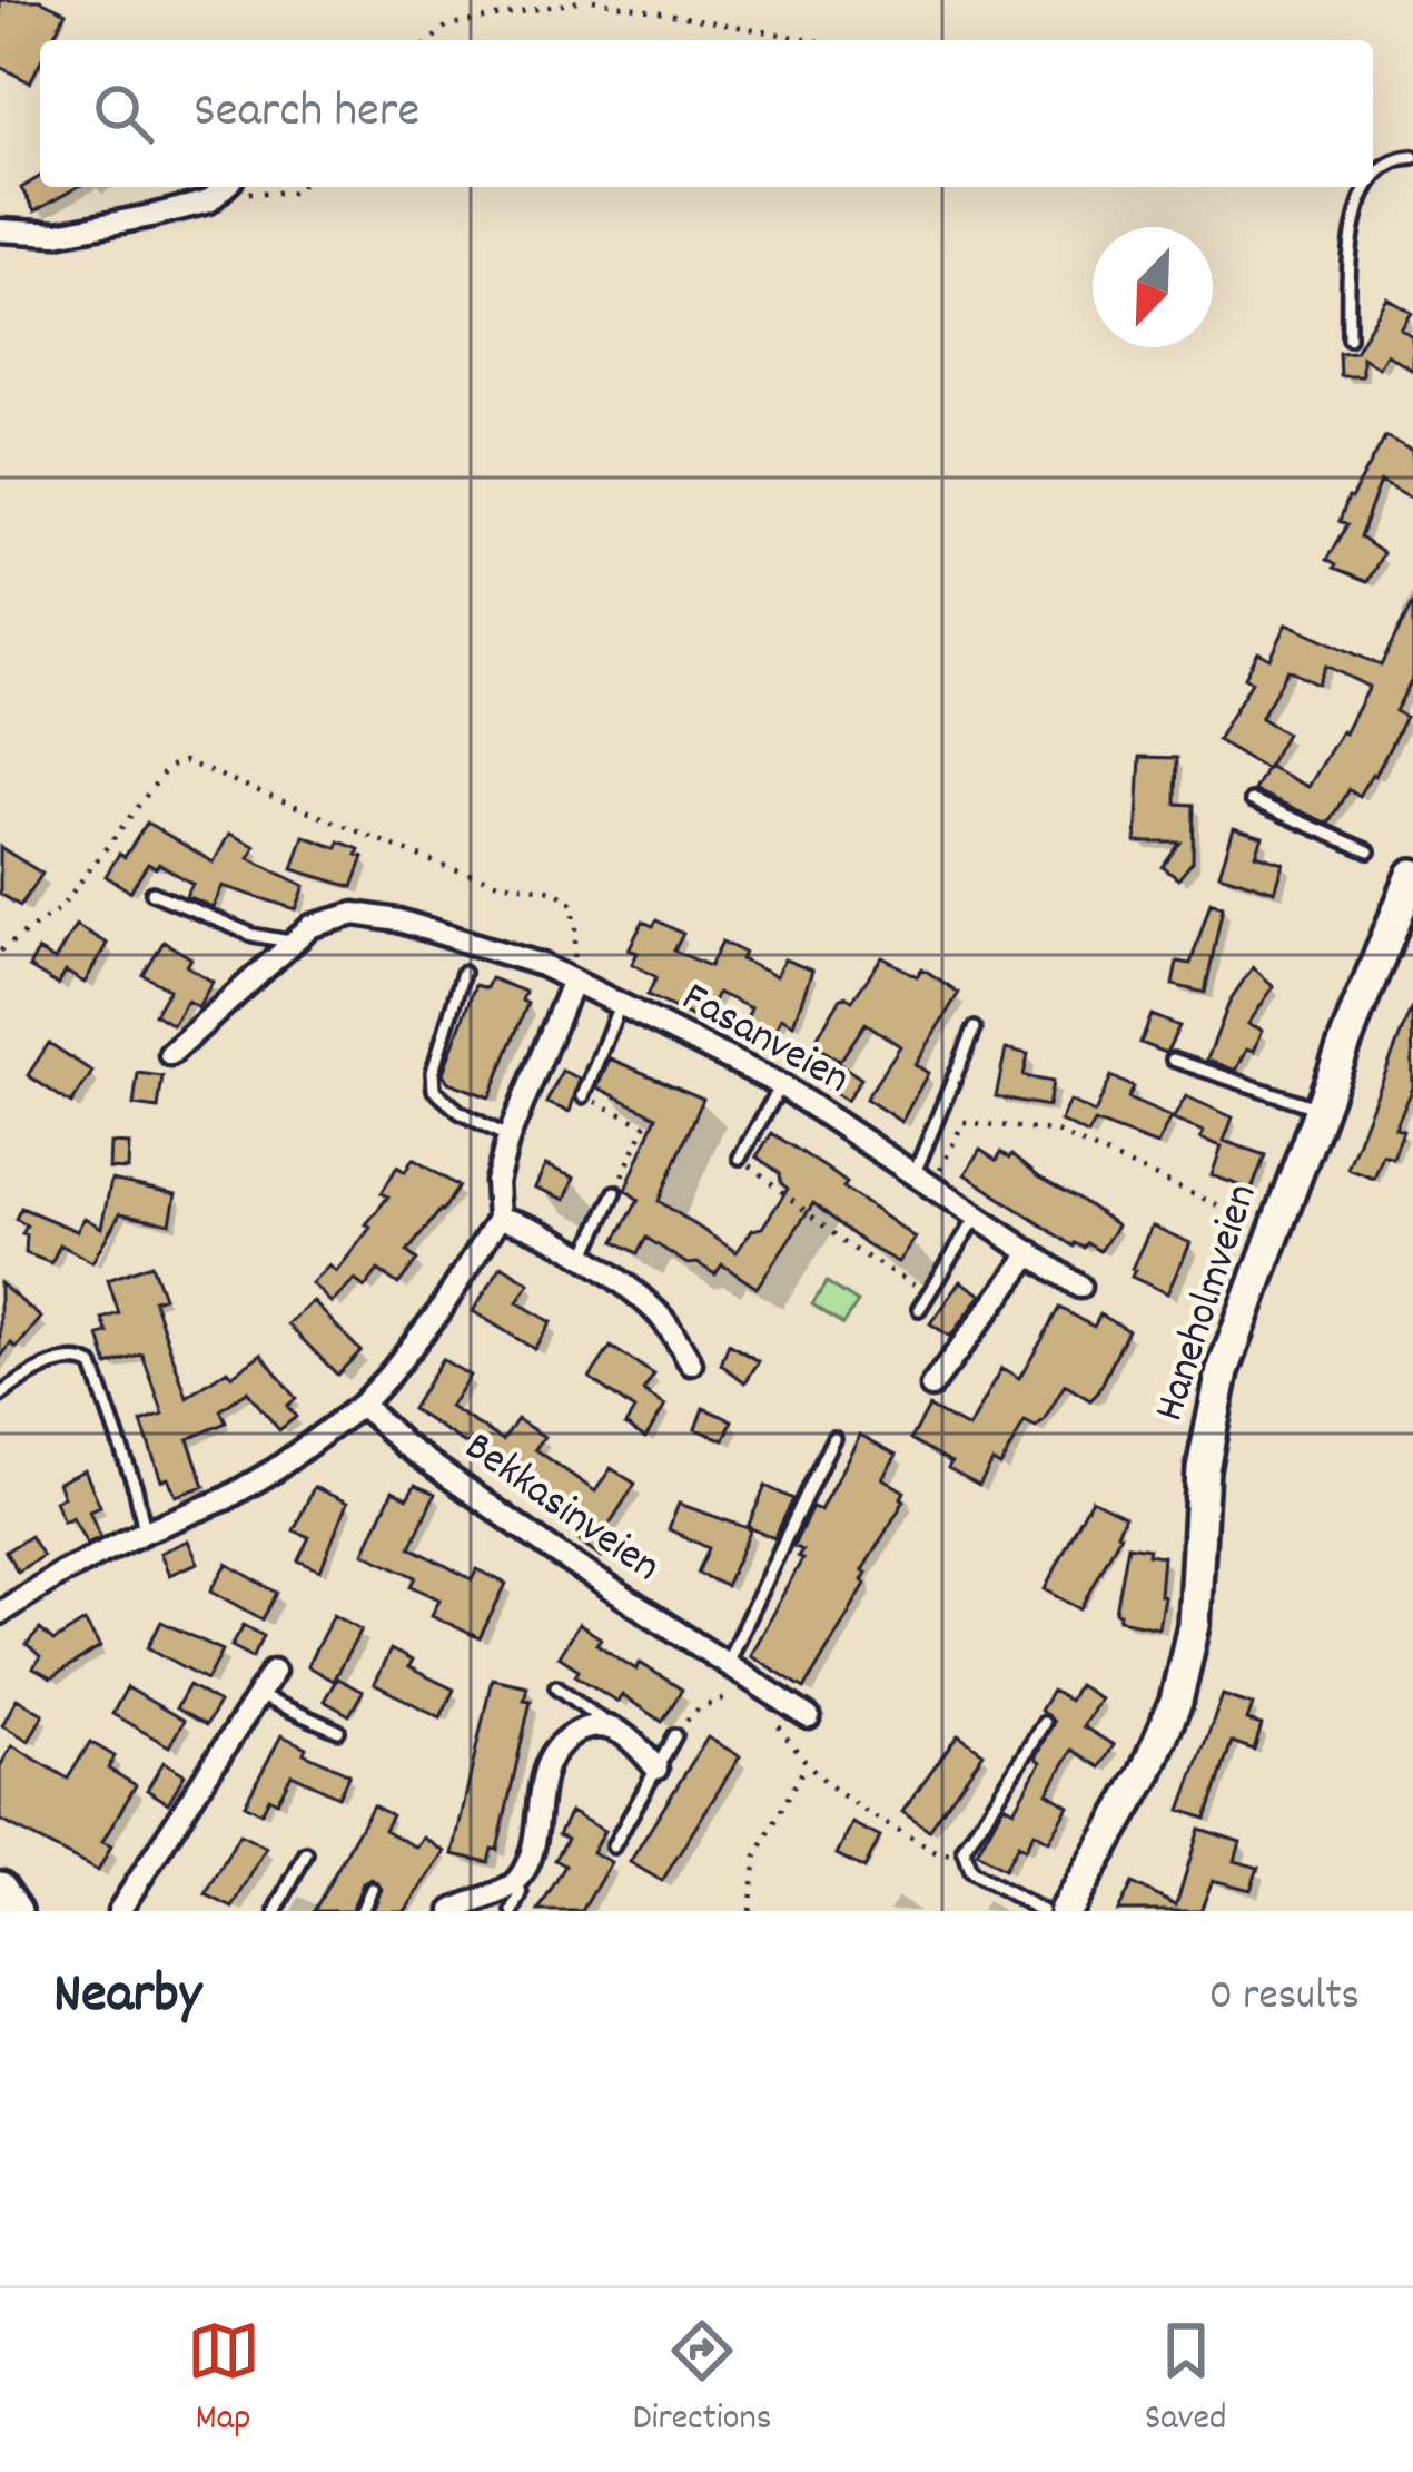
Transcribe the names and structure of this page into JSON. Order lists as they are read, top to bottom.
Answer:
{
  "streets": {
    "main road": ["Haneholmveien"],
    "street": ["Fasanveien", "Bekkasinveien"]
  },
  "north": "bottom left",
  "page": {
    "search": "Search here",
    "heading": ["Nearby", "0 results"],
    "nav": ["Map", "Directions", "Saved"]
  }
}
